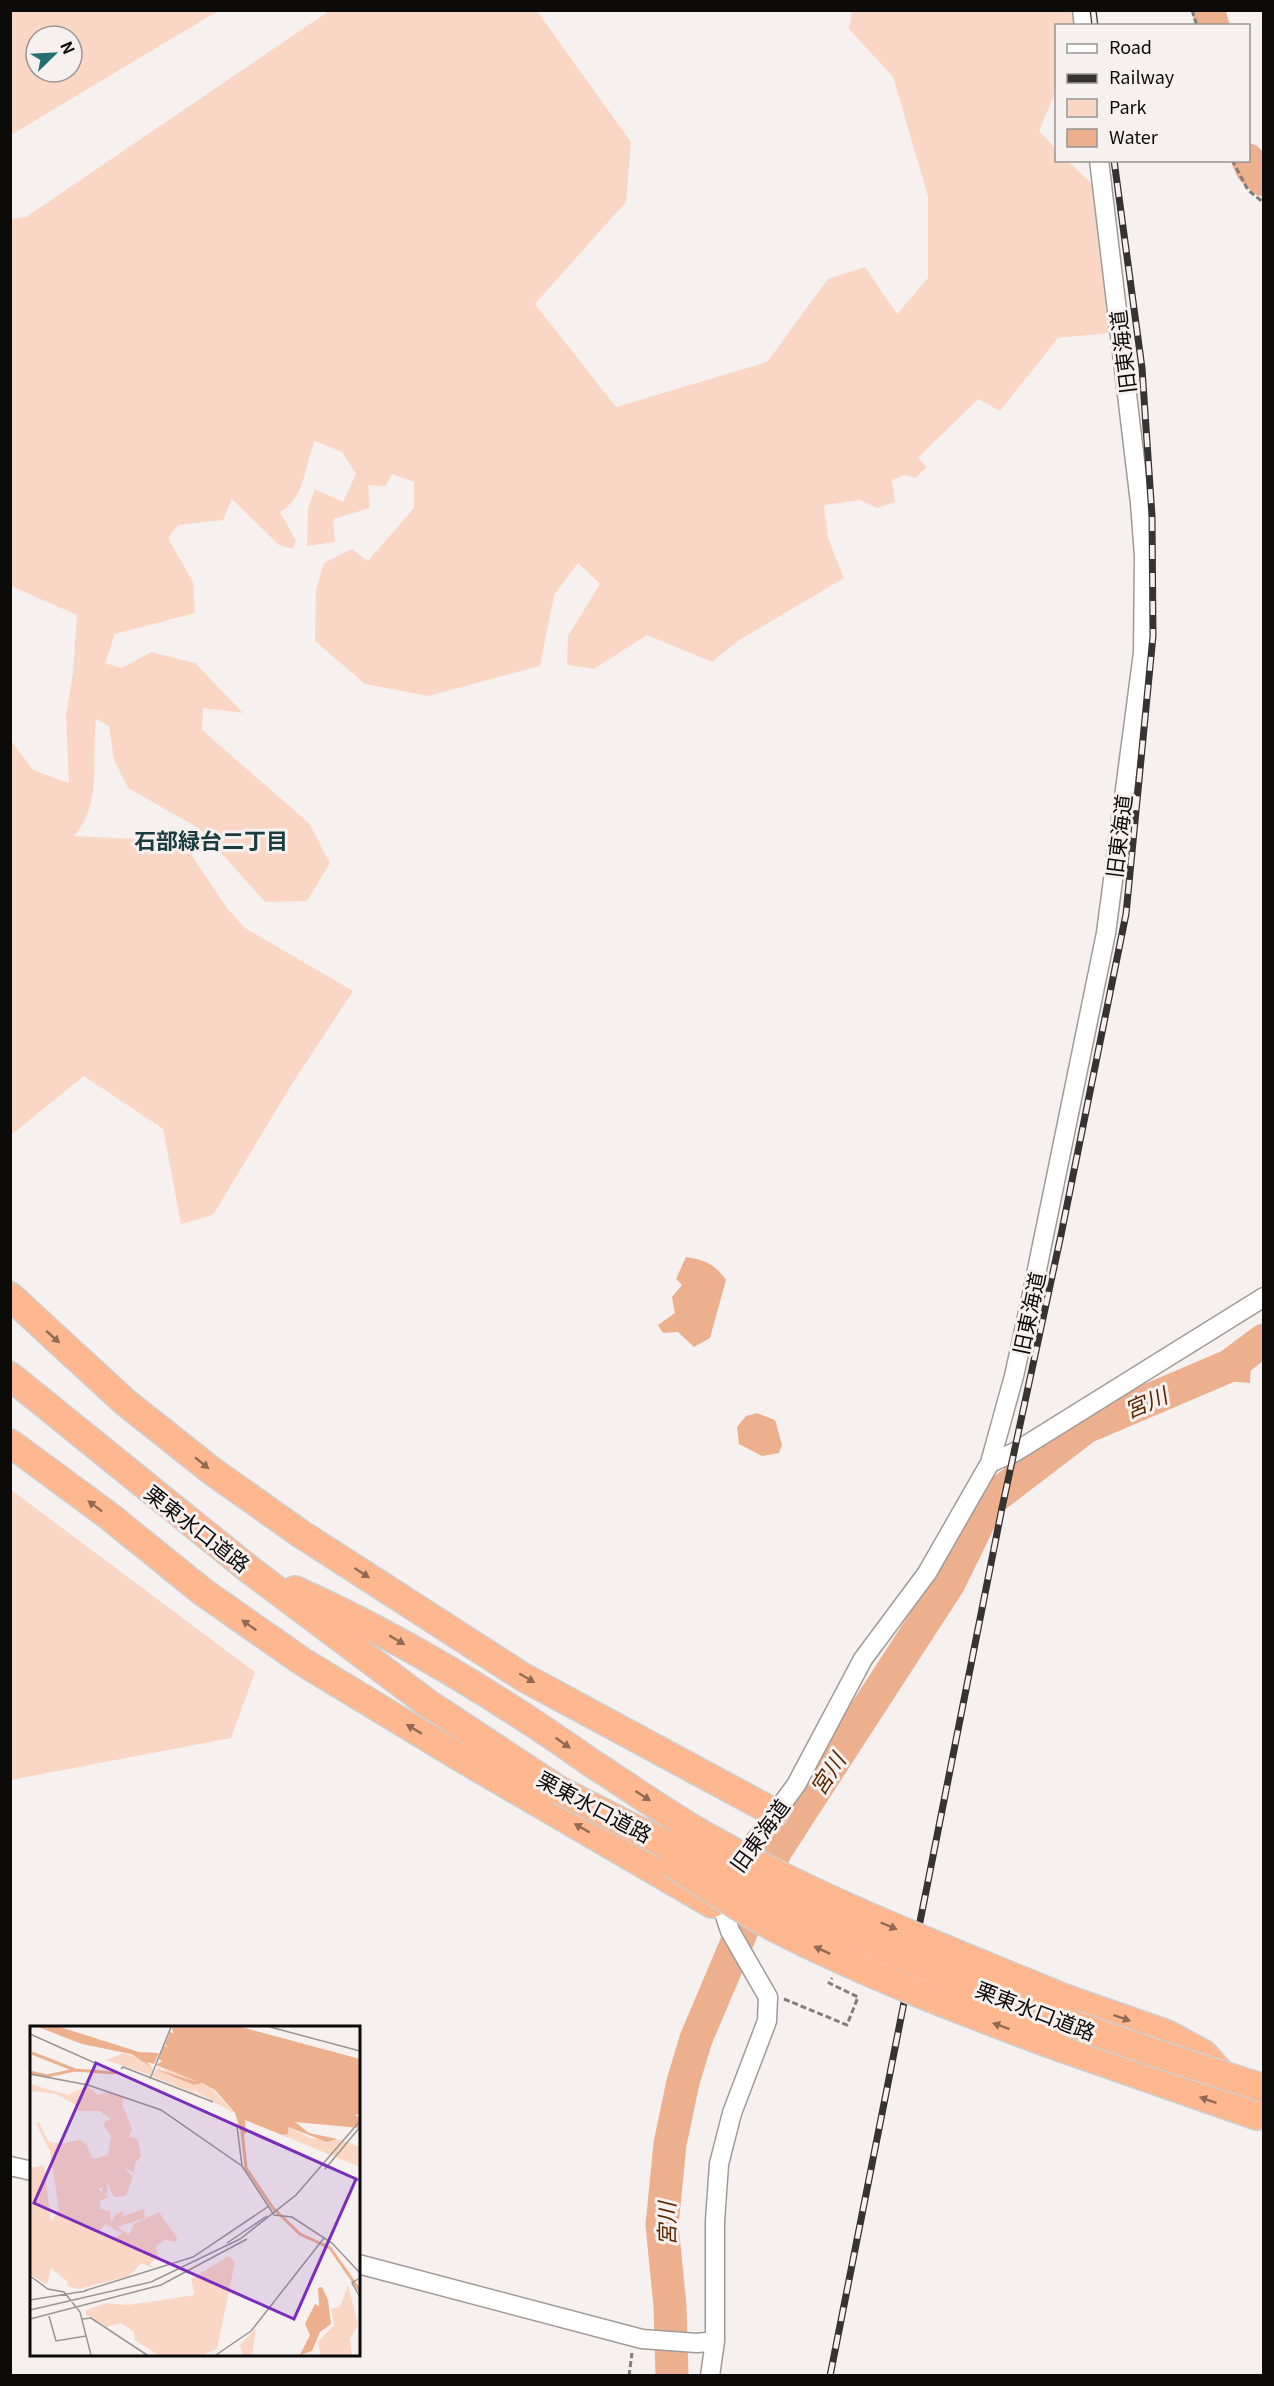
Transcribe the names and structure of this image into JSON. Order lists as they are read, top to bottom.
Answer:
{
  "streets": {
    "highway": ["栗東水口道路"],
    "street": ["旧東海道"]
  },
  "districts": ["石部緑台二丁目"],
  "water": ["宮川"],
  "legend": [
    "Road",
    "Railway",
    "Park",
    "Water"
  ],
  "north": "top right"
}
